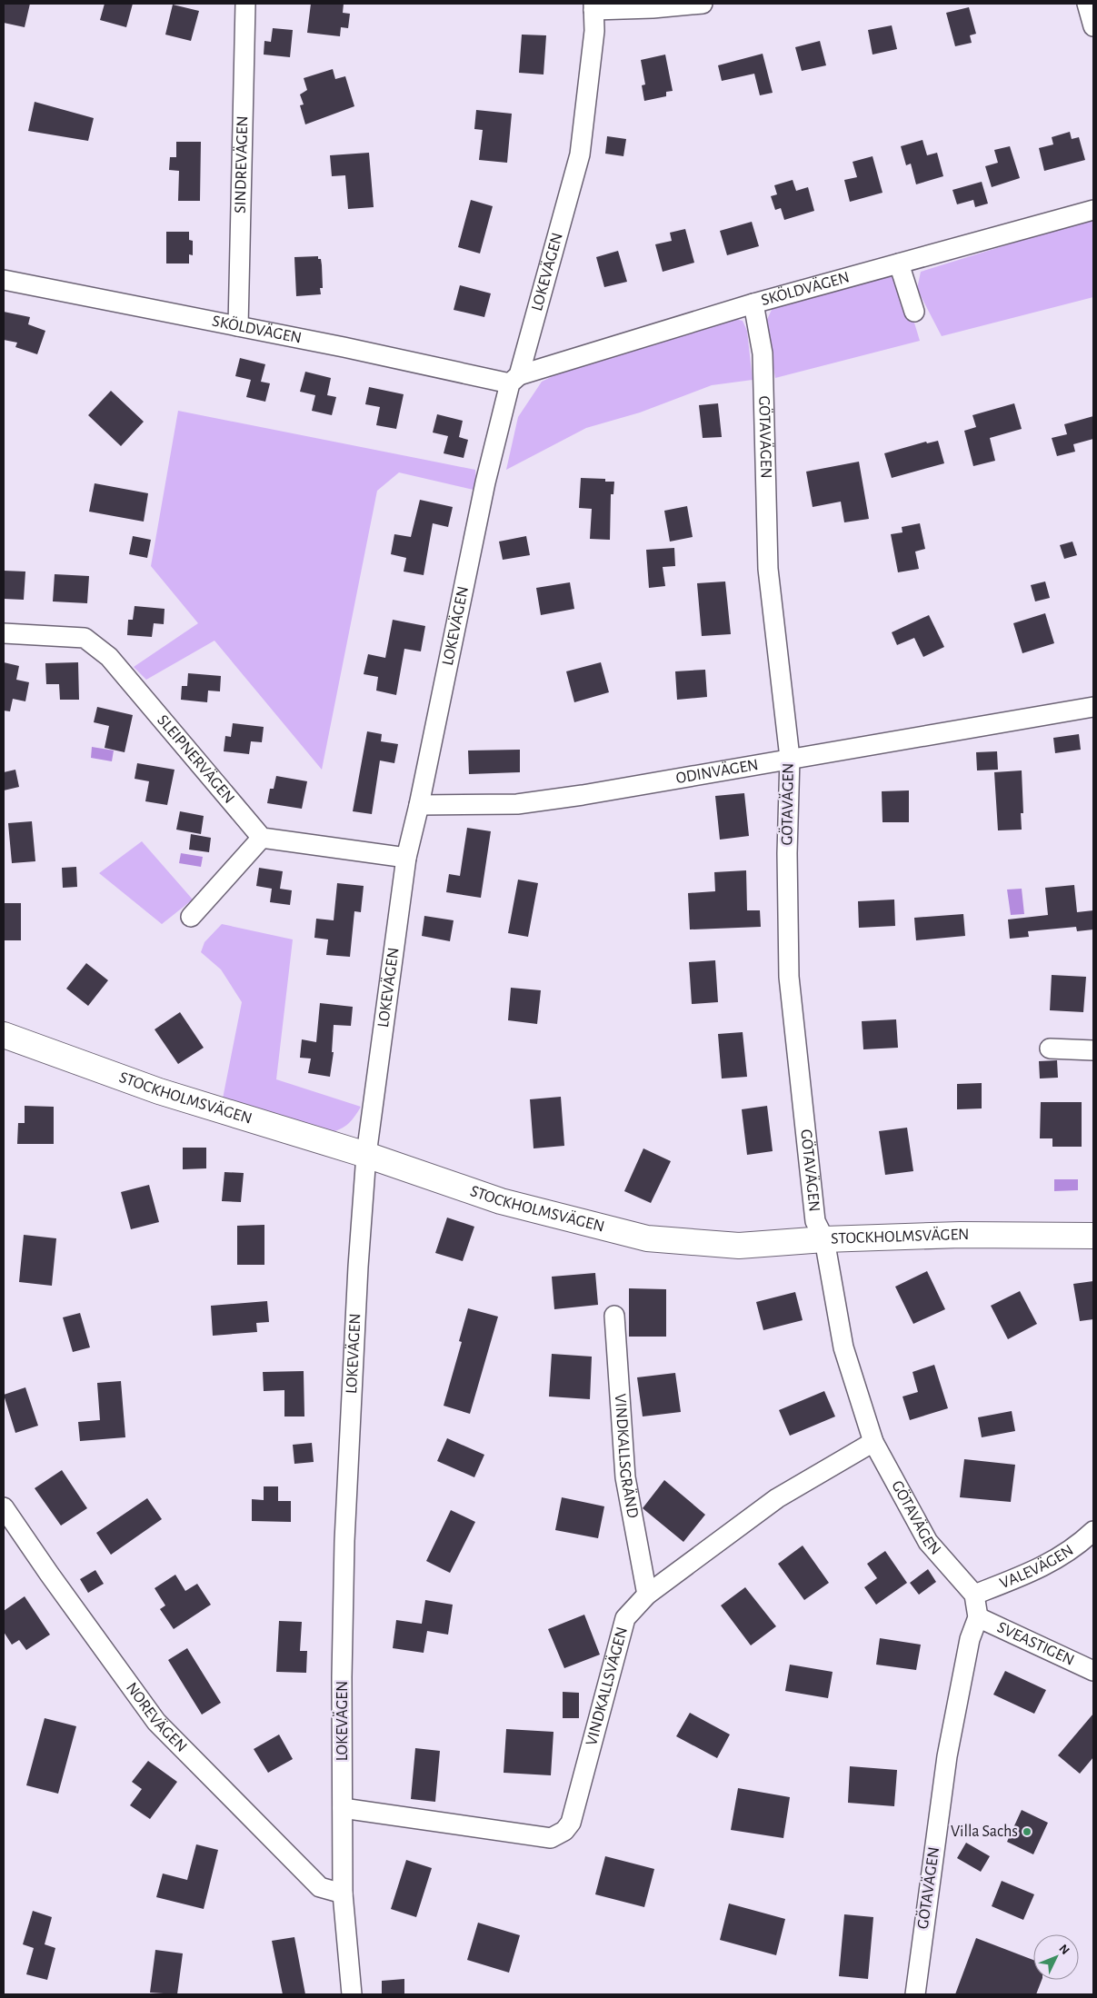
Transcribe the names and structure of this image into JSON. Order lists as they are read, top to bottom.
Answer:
{
  "streets": {
    "street": [
      "SINDREVÄGEN",
      "LOKEVÄGEN",
      "SKÖLDVÄGEN",
      "GÖTAVÄGEN",
      "SLEIPNERVÄGEN",
      "ODINVÄGEN",
      "STOCKHOLMSVÄGEN",
      "VINDKALLSGRÄND",
      "VALEVÄGEN",
      "SVEASTIGEN",
      "VINDKALLSVÄGEN",
      "NOREVÄGEN"
    ]
  },
  "crossings": [
    ["SINDREVÄGEN", "SKÖLDVÄGEN"],
    ["LOKEVÄGEN", "SKÖLDVÄGEN"],
    ["LOKEVÄGEN", "ODINVÄGEN"],
    ["LOKEVÄGEN", "STOCKHOLMSVÄGEN"],
    ["LOKEVÄGEN", "VINDKALLSVÄGEN"],
    ["LOKEVÄGEN", "NOREVÄGEN"],
    ["SKÖLDVÄGEN", "GÖTAVÄGEN"],
    ["GÖTAVÄGEN", "ODINVÄGEN"],
    ["GÖTAVÄGEN", "STOCKHOLMSVÄGEN"],
    ["GÖTAVÄGEN", "VALEVÄGEN"],
    ["GÖTAVÄGEN", "SVEASTIGEN"],
    ["GÖTAVÄGEN", "VINDKALLSVÄGEN"],
    ["VINDKALLSGRÄND", "VINDKALLSVÄGEN"]
  ],
  "places": ["Villa Sachs"],
  "north": "top right"
}
